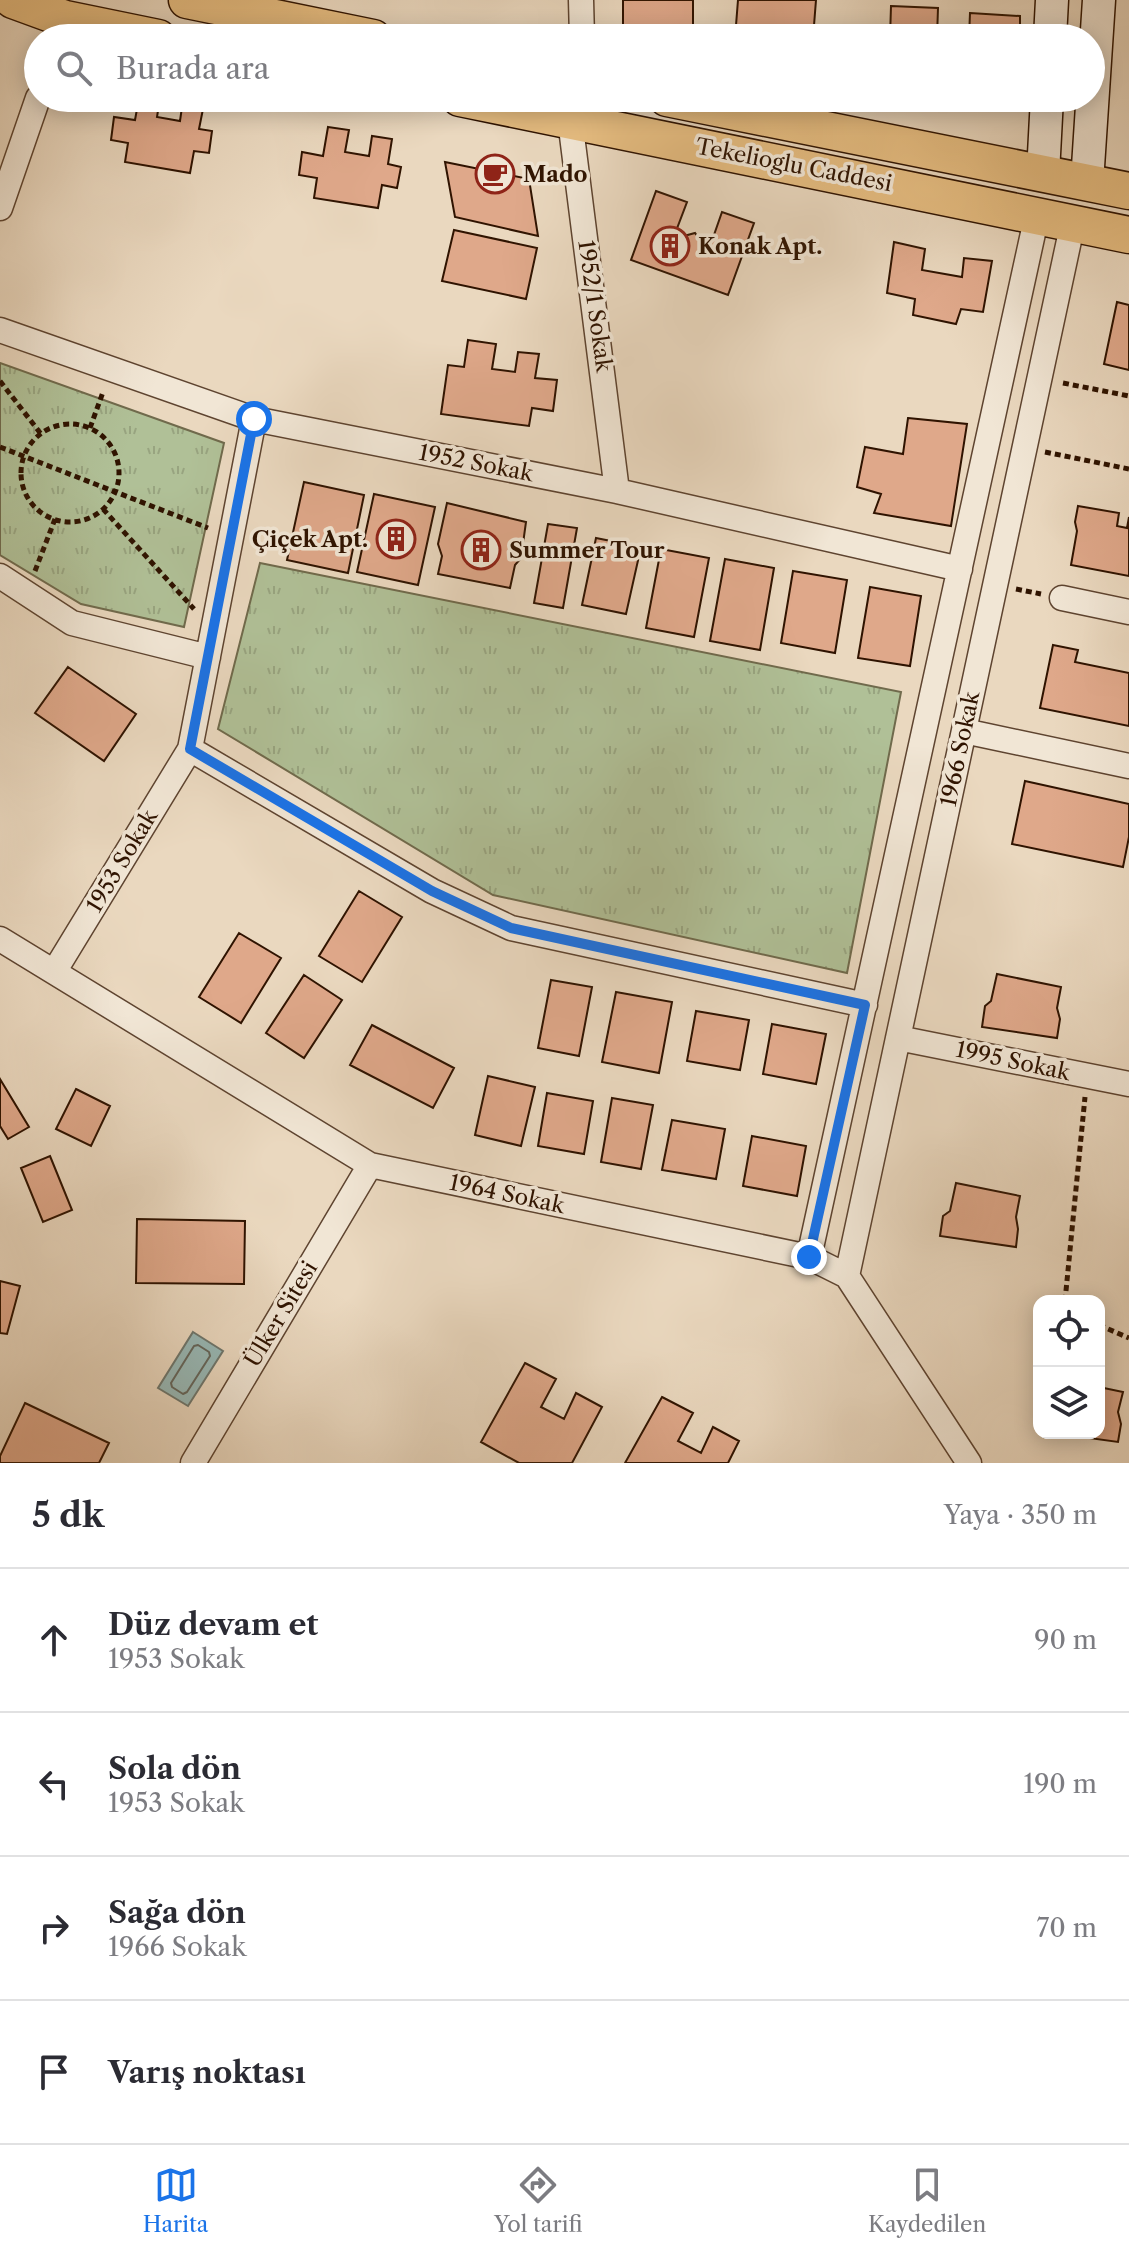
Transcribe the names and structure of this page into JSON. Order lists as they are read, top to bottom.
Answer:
{
  "streets": {
    "main road": ["Tekelioglu Caddesi"],
    "street": [
      "1952/1 Sokak",
      "1952 Sokak",
      "1966 Sokak",
      "1953 Sokak",
      "1995 Sokak",
      "1964 Sokak",
      "Ülker Sitesi"
    ]
  },
  "crossings": [
    ["Tekelioglu Caddesi", "1952/1 Sokak"],
    ["Tekelioglu Caddesi", "1966 Sokak"],
    ["1952/1 Sokak", "1952 Sokak"],
    ["1952 Sokak", "1966 Sokak"],
    ["1952 Sokak", "1953 Sokak"],
    ["1966 Sokak", "1995 Sokak"],
    ["1966 Sokak", "1964 Sokak"],
    ["1953 Sokak", "1964 Sokak"],
    ["1964 Sokak", "Ülker Sitesi"]
  ],
  "places": {
    "cafe": ["Mado"],
    "building": ["Konak Apt.", "Çiçek Apt.", "Summer Tour"]
  },
  "page": {
    "search": "Burada ara",
    "heading": ["5 dk", "Yaya · 350 m"],
    "list": [
      ["Düz devam et", "1953 Sokak", "90 m"],
      ["Sola dön", "1953 Sokak", "190 m"],
      ["Sağa dön", "1966 Sokak", "70 m"],
      "Varış noktası"
    ],
    "nav": ["Harita", "Yol tarifi", "Kaydedilen"]
  }
}
